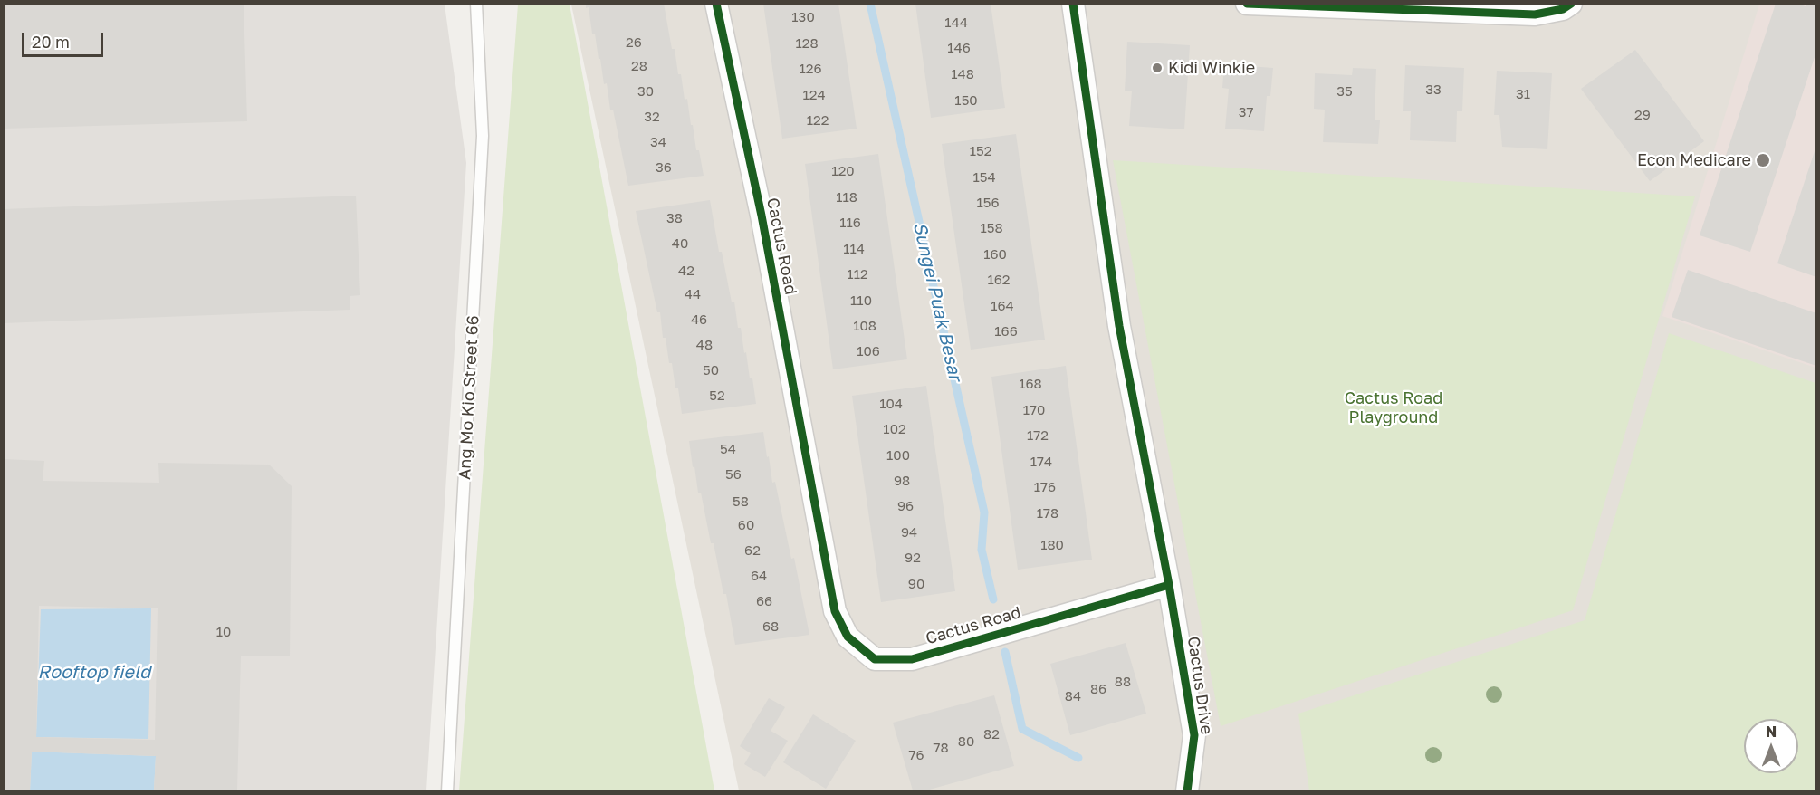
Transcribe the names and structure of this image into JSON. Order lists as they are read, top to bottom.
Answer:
{
  "streets": {
    "street": ["Cactus Road", "Cactus Drive"],
    "lane": ["Ang Mo Kio Street 66"]
  },
  "crossings": [
    ["Cactus Road", "Cactus Drive"]
  ],
  "water": ["Sungei Puak Besar", "Rooftop field"],
  "parks": ["Cactus Road Playground"],
  "places": ["Kidi Winkie", "Econ Medicare"],
  "house_numbers": [
    "130",
    "144",
    "26",
    "128",
    "146",
    "28",
    "126",
    "148",
    "33",
    "30",
    "35",
    "31",
    "124",
    "150",
    "37",
    "29",
    "32",
    "122",
    "34",
    "152",
    "36",
    "120",
    "154",
    "118",
    "156",
    "38",
    "116",
    "158",
    "40",
    "114",
    "160",
    "42",
    "112",
    "162",
    "44",
    "110",
    "164",
    "46",
    "108",
    "166",
    "48",
    "106",
    "50",
    "168",
    "52",
    "104",
    "170",
    "102",
    "172",
    "54",
    "100",
    "174",
    "56",
    "98",
    "176",
    "58",
    "96",
    "178",
    "60",
    "94",
    "180",
    "62",
    "92",
    "64",
    "90",
    "66",
    "68",
    "10",
    "88",
    "86",
    "84",
    "82",
    "80",
    "78",
    "76"
  ],
  "scale_bar": "20 m",
  "north": "top"
}
